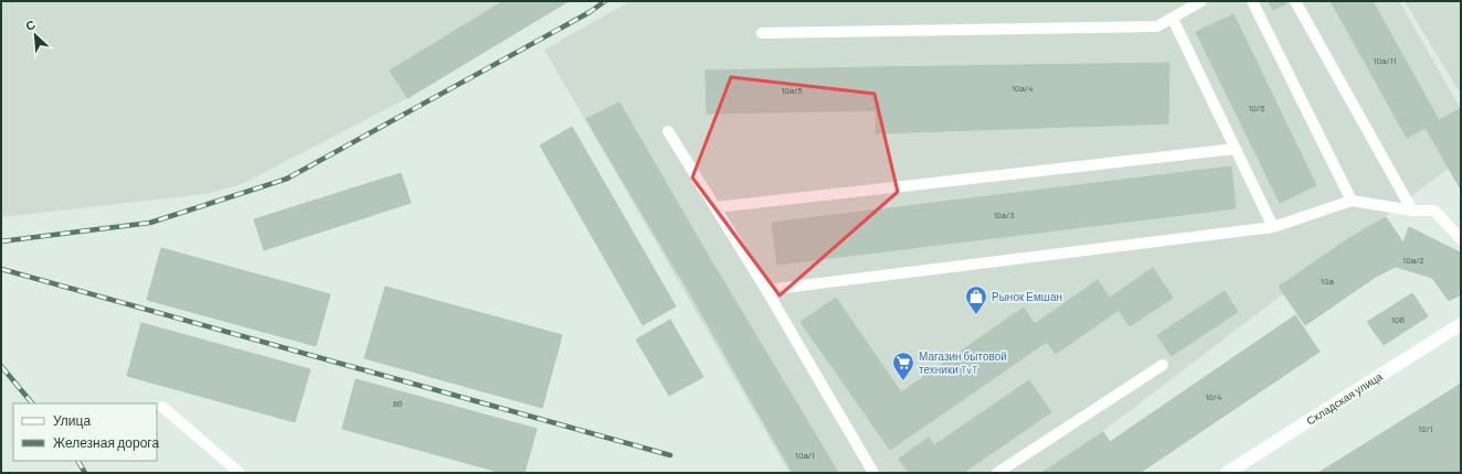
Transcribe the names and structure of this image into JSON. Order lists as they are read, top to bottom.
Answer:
{
  "streets": {
    "street": ["Складская улица"]
  },
  "places": {
    "shop": ["Рынок Емшан"],
    "supermarket": ["Магазин бытовой техники TvT"]
  },
  "house_numbers": [
    "10а/11",
    "10а/4",
    "10а/5",
    "10/5",
    "10а/3",
    "10а/2",
    "10а",
    "10б",
    "10/4",
    "8б",
    "10/1",
    "10а/1"
  ],
  "legend": ["Улица", "Железная дорога"],
  "north": "top left"
}
